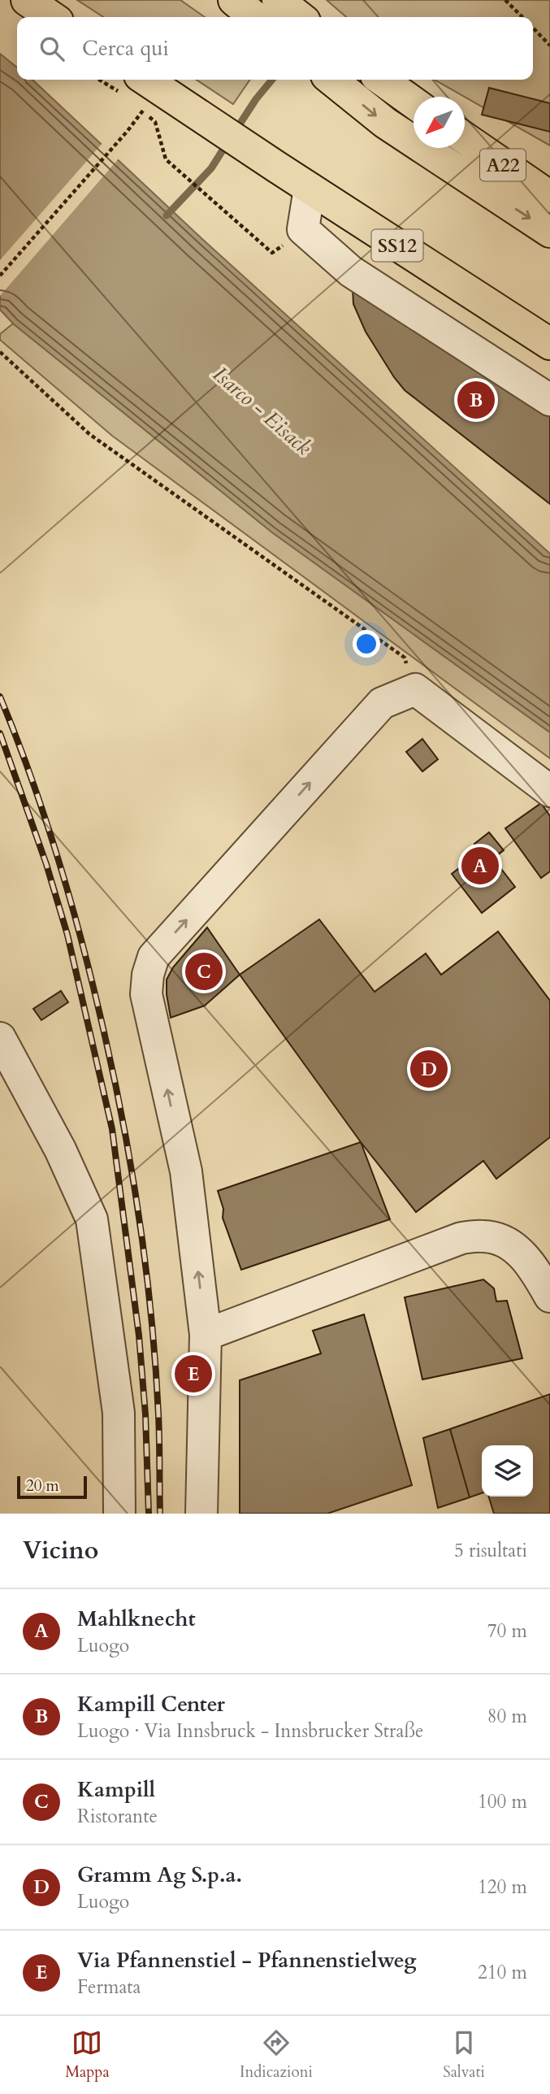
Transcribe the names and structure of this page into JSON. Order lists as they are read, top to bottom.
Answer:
{
  "streets": {
    "main road": ["A22", "SS12"]
  },
  "water": ["Isarco - Eisack"],
  "scale_bar": "20 m",
  "north": "bottom left",
  "page": {
    "search": "Cerca qui",
    "pins": [
      "B",
      "A",
      "C",
      "D",
      "E"
    ],
    "scale": "20 m",
    "heading": ["Vicino", "5 risultati"],
    "list": [
      {
        "mark": "A",
        "name": "Mahlknecht",
        "note": "Luogo",
        "value": "70 m"
      },
      {
        "mark": "B",
        "name": "Kampill Center",
        "note": "Luogo · Via Innsbruck - Innsbrucker Straße",
        "value": "80 m"
      },
      {
        "mark": "C",
        "name": "Kampill",
        "note": "Ristorante",
        "value": "100 m"
      },
      {
        "mark": "D",
        "name": "Gramm Ag S.p.a.",
        "note": "Luogo",
        "value": "120 m"
      },
      {
        "mark": "E",
        "name": "Via Pfannenstiel - Pfannenstielweg",
        "note": "Fermata",
        "value": "210 m"
      }
    ],
    "nav": ["Mappa", "Indicazioni", "Salvati"]
  }
}
